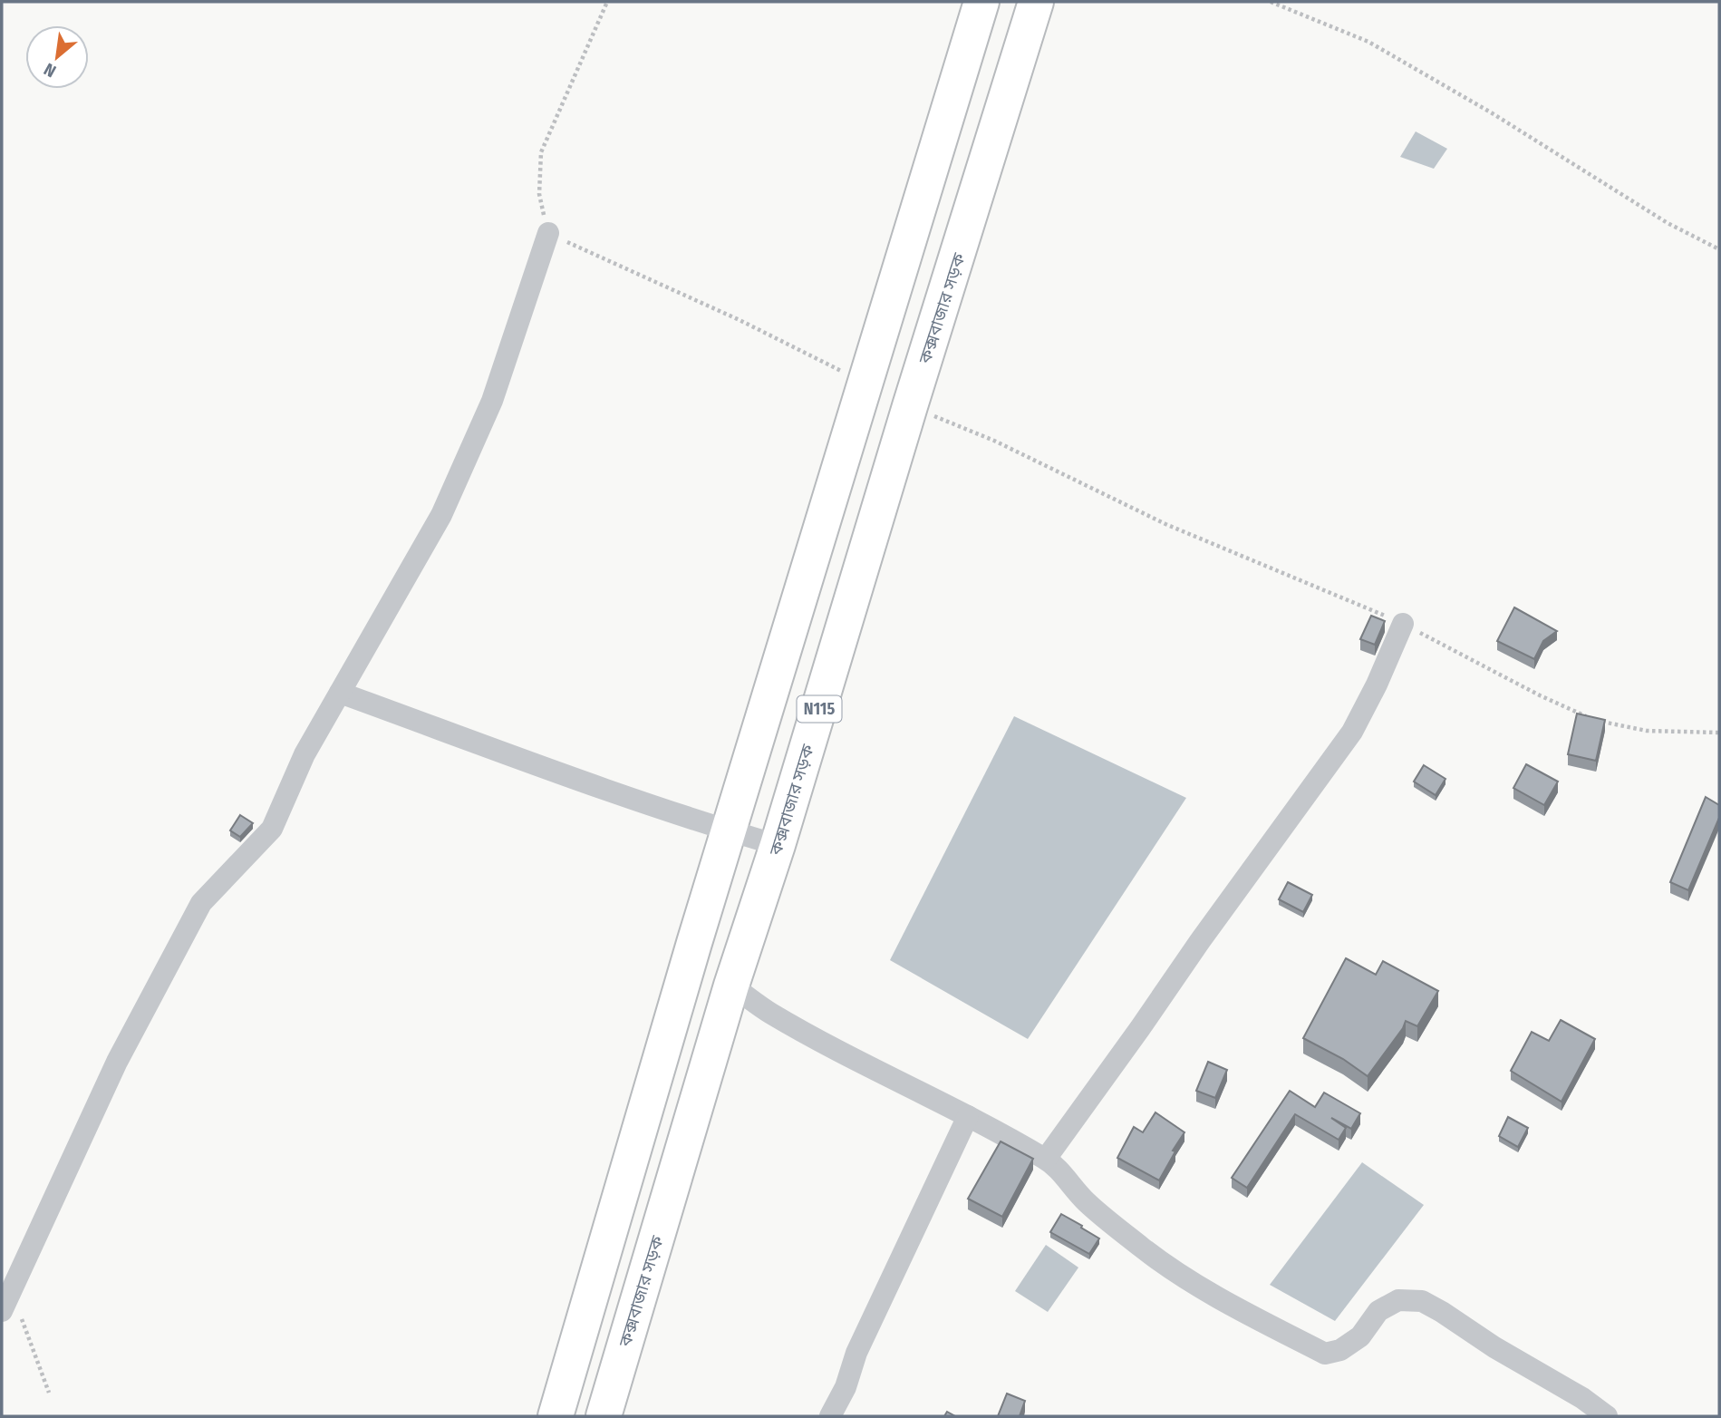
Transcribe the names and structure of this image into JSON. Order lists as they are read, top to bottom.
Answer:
{
  "streets": {
    "highway": ["কক্সবাজার সড়ক", "N115"]
  },
  "north": "bottom left"
}
